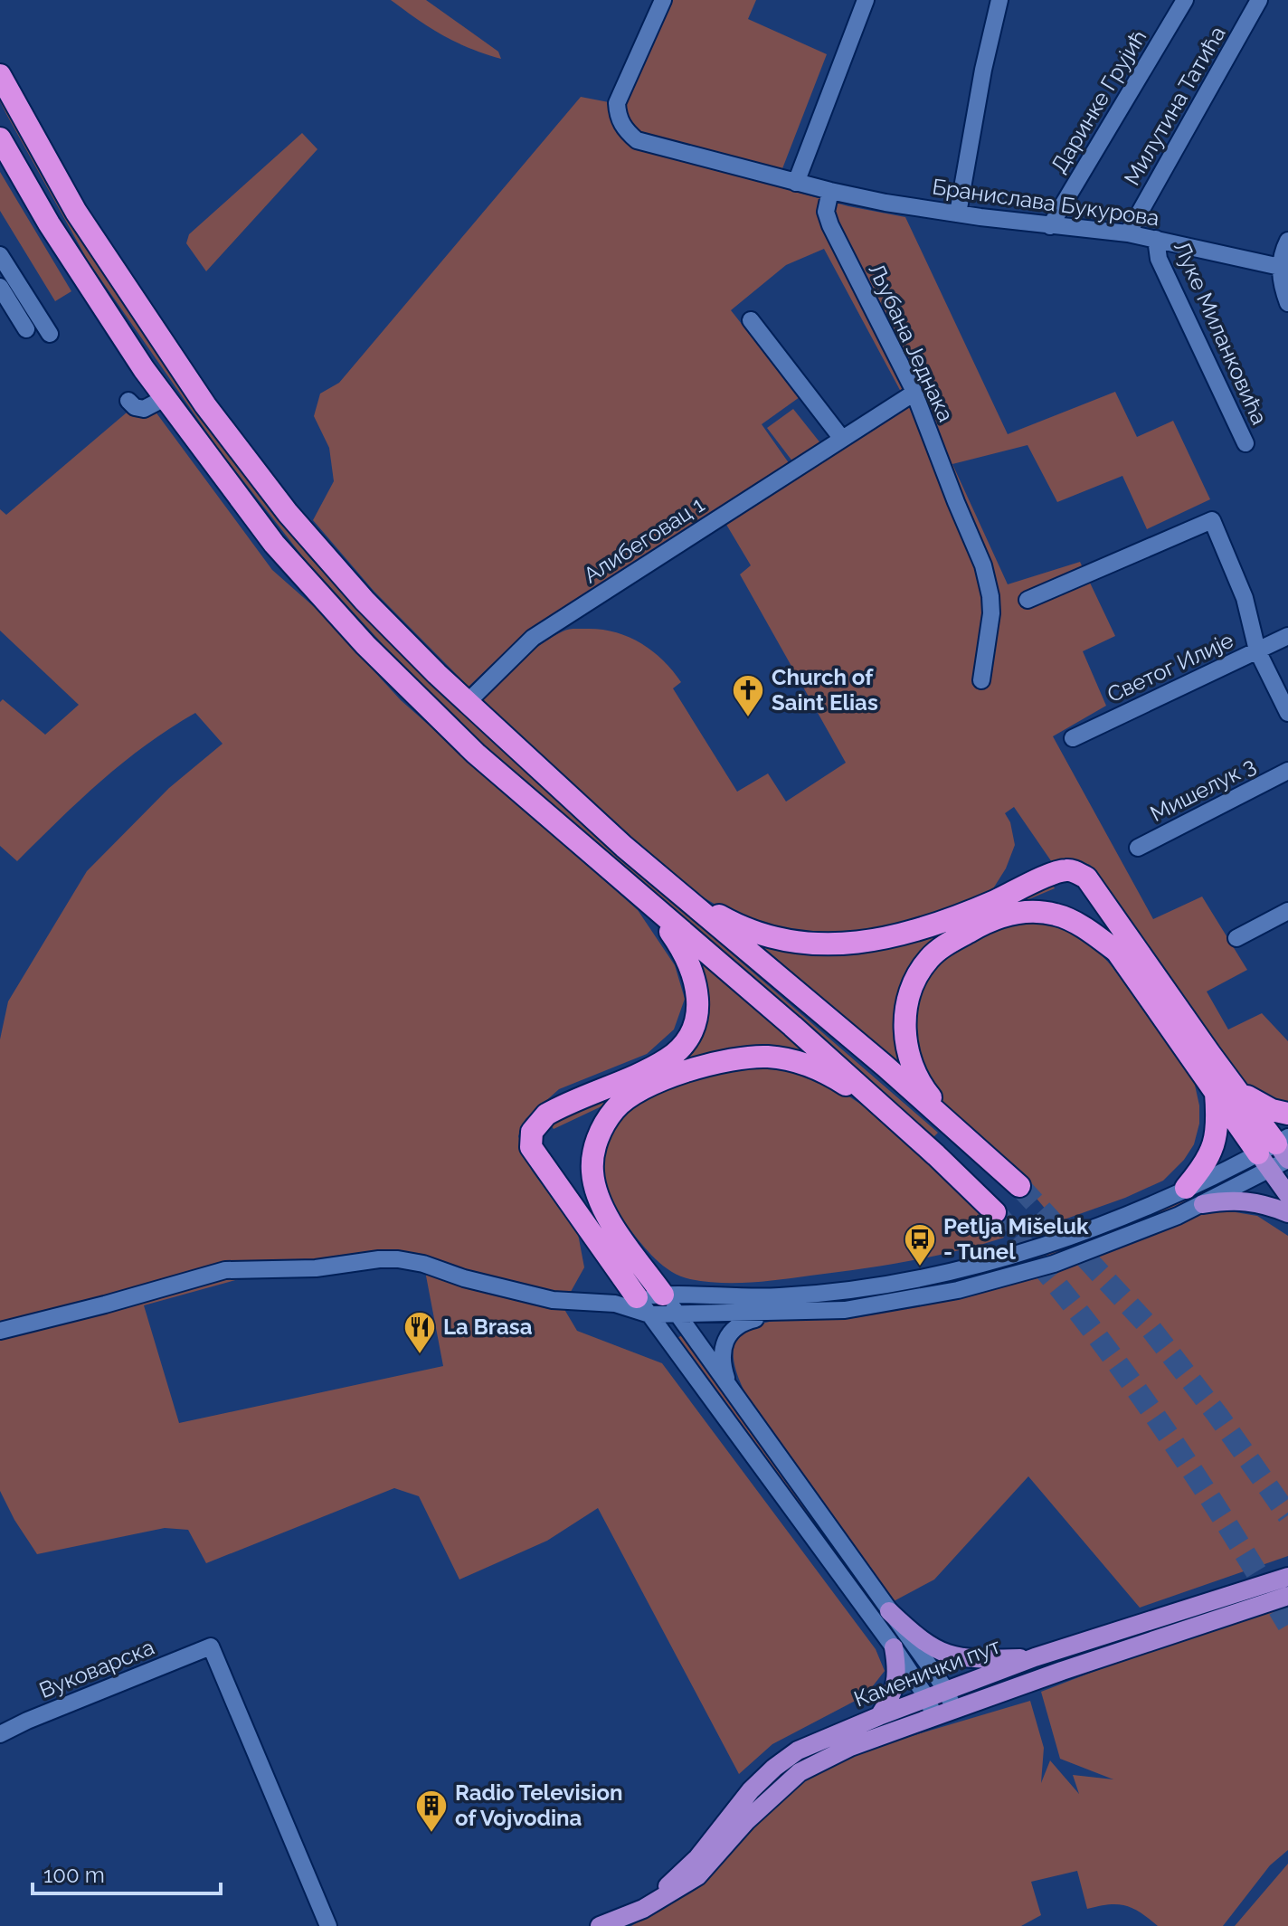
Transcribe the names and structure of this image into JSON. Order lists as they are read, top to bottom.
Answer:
{
  "streets": {
    "main road": ["Каменички пут"],
    "street": [
      "Даринке Грујић",
      "Милутина Татића",
      "Бранислава Букурова",
      "Луке Миланковића",
      "Љубана Једнака",
      "Алибеговац 1",
      "Светог Илије",
      "Мишелук 3",
      "Вуковарска"
    ]
  },
  "crossings": [
    ["Даринке Грујић", "Бранислава Букурова"],
    ["Милутина Татића", "Бранислава Букурова"],
    ["Бранислава Букурова", "Луке Миланковића"],
    ["Бранислава Букурова", "Љубана Једнака"],
    ["Љубана Једнака", "Алибеговац 1"]
  ],
  "places": {
    "church": ["Church of Saint Elias"],
    "bus stop": ["Petlja Mišeluk - Tunel"],
    "restaurant": ["La Brasa"],
    "building": ["Radio Television of Vojvodina"]
  },
  "scale_bar": "100 m"
}
